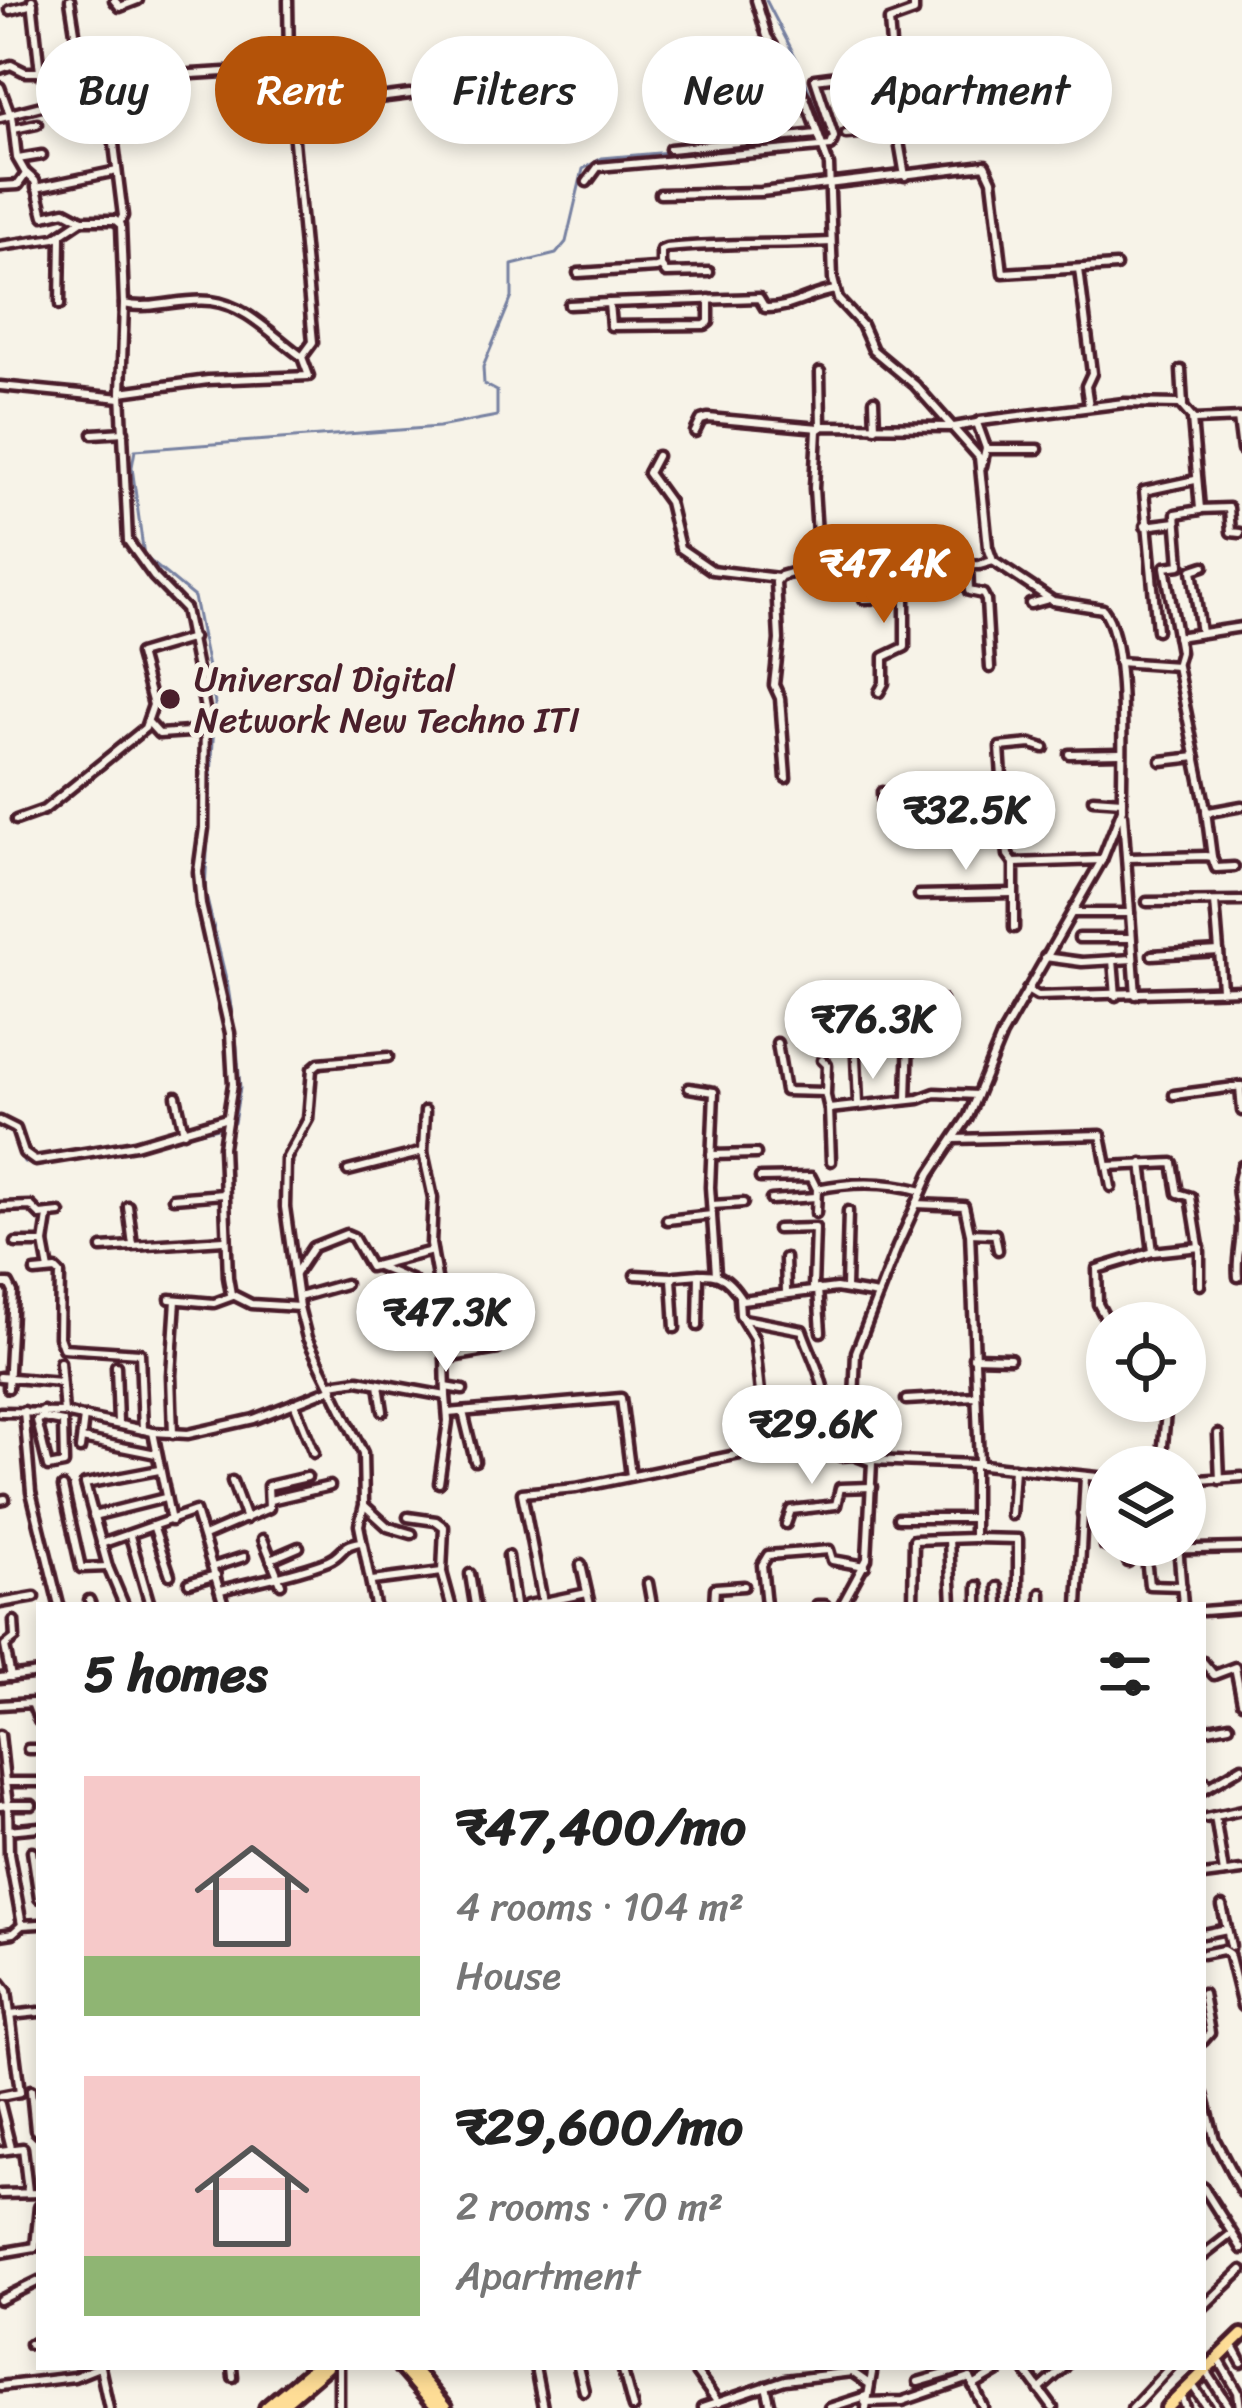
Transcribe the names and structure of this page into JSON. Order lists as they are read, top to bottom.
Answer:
{
  "places": ["Universal Digital Network New Techno ITI"],
  "page": {
    "chip": [
      "Buy",
      "Rent",
      "Filters",
      "New",
      "Apartment"
    ],
    "price": [
      "₹47.4K",
      "₹32.5K",
      "₹76.3K",
      "₹47.3K",
      "₹29.6K"
    ],
    "heading": "5 homes",
    "list": [
      {
        "name": "₹47,400/mo",
        "note": "4 rooms · 104 m² · House"
      },
      {
        "name": "₹29,600/mo",
        "note": "2 rooms · 70 m² · Apartment"
      }
    ]
  }
}
